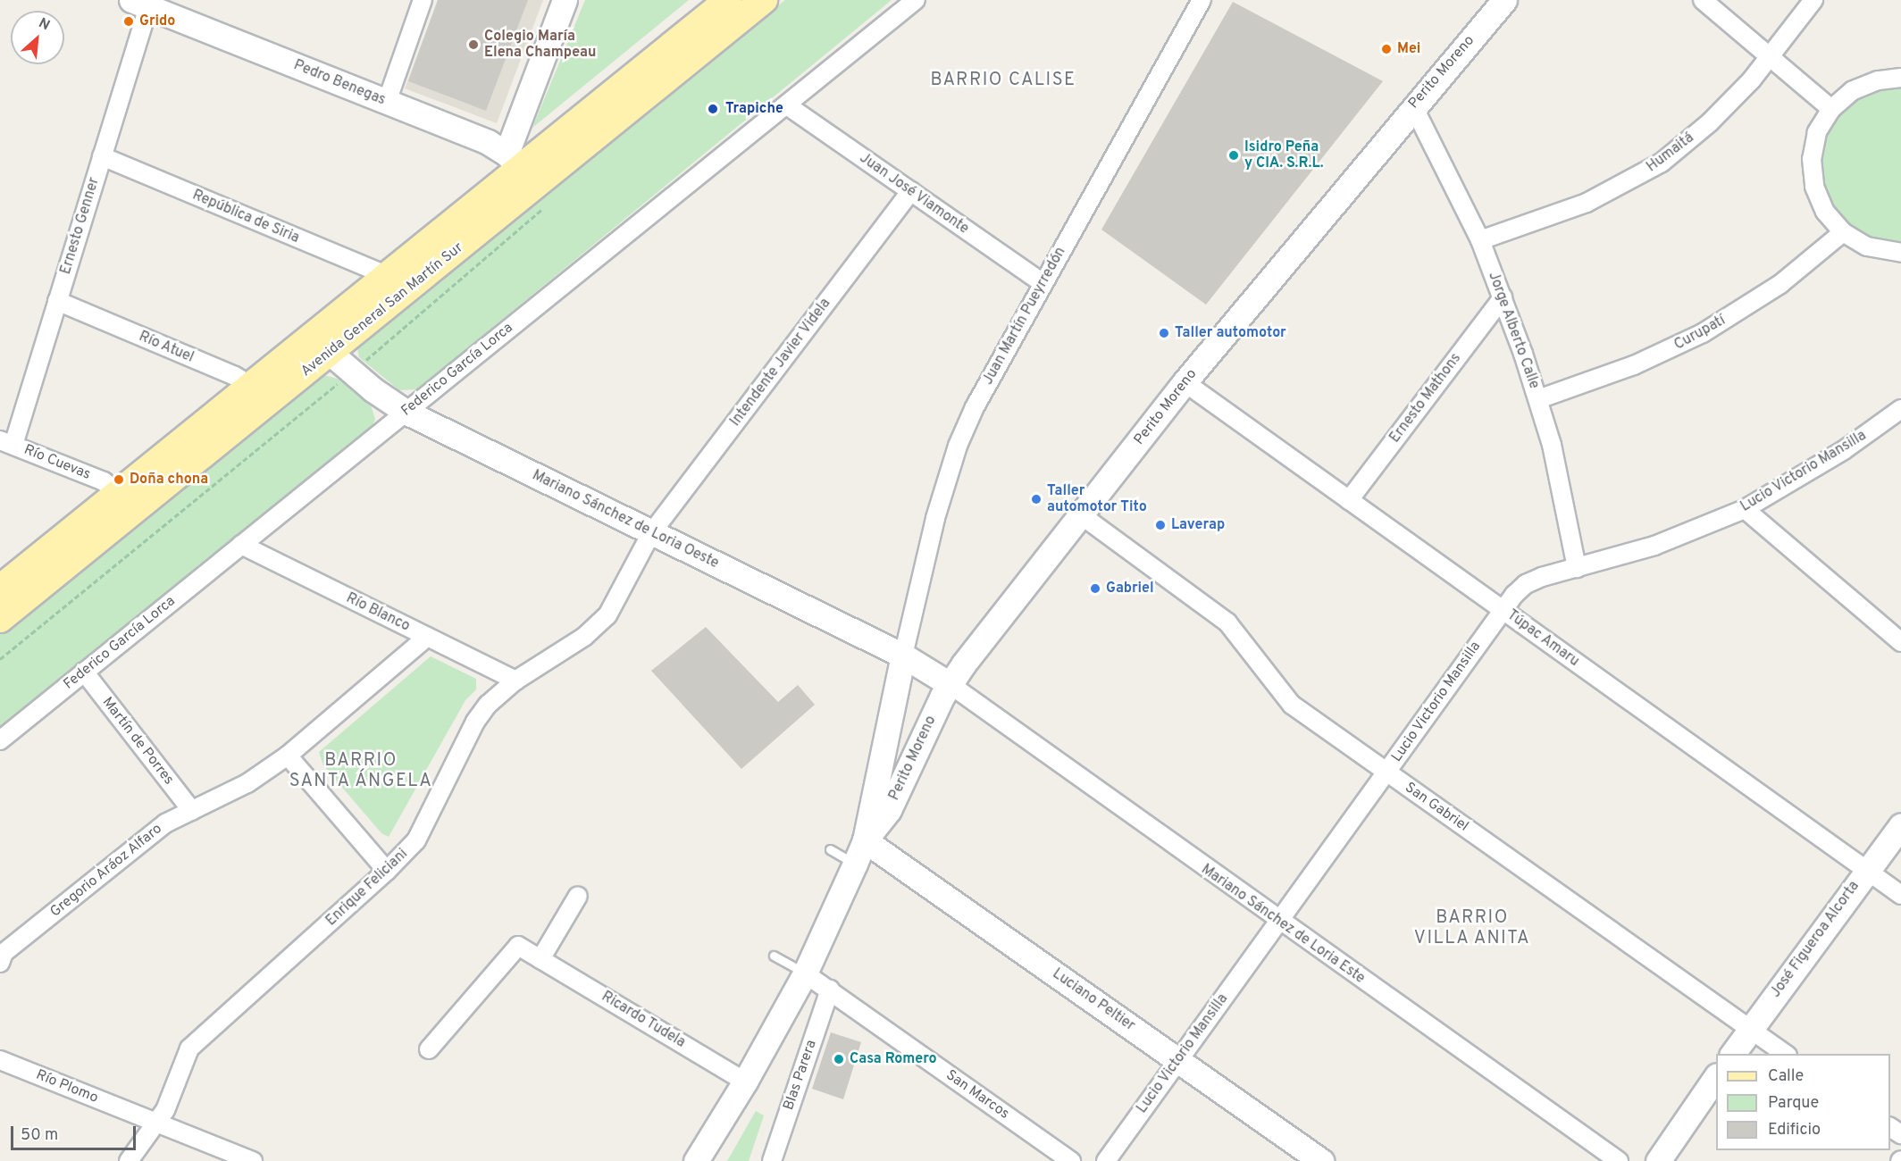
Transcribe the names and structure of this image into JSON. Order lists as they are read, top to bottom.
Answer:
{
  "streets": {
    "main road": ["Avenida General San Martín Sur"],
    "street": [
      "Perito Moreno",
      "Pedro Benegas",
      "Humaitá",
      "Juan José Viamonte",
      "República de Siria",
      "Ernesto Genner",
      "Juan Martín Pueyrredón",
      "Jorge Alberto Calle",
      "Curupatí",
      "Río Atuel",
      "Intendente Javier Videla",
      "Federico García Lorca",
      "Ernesto Mathons",
      "Río Cuevas",
      "Lucio Victorio Mansilla",
      "Mariano Sánchez de Loria Oeste",
      "Río Blanco",
      "Túpac Amaru",
      "Martín de Porres",
      "San Gabriel",
      "Gregorio Aráoz Alfaro",
      "Enrique Feliciani",
      "Mariano Sánchez de Loria Este",
      "José Figueroa Alcorta",
      "Luciano Peltier",
      "Ricardo Tudela",
      "Blas Parera",
      "Río Plomo",
      "San Marcos"
    ]
  },
  "crossings": [
    ["Perito Moreno", "Juan Martín Pueyrredón"],
    ["Perito Moreno", "Jorge Alberto Calle"],
    ["Perito Moreno", "Mariano Sánchez de Loria Oeste"],
    ["Perito Moreno", "Túpac Amaru"],
    ["Perito Moreno", "San Gabriel"],
    ["Perito Moreno", "Mariano Sánchez de Loria Este"],
    ["Perito Moreno", "Luciano Peltier"],
    ["Perito Moreno", "Ricardo Tudela"],
    ["Perito Moreno", "San Marcos"],
    ["Pedro Benegas", "Ernesto Genner"],
    ["Pedro Benegas", "Avenida General San Martín Sur"],
    ["Humaitá", "Jorge Alberto Calle"],
    ["Juan José Viamonte", "Juan Martín Pueyrredón"],
    ["Juan José Viamonte", "Intendente Javier Videla"],
    ["Juan José Viamonte", "Federico García Lorca"],
    ["República de Siria", "Ernesto Genner"],
    ["República de Siria", "Avenida General San Martín Sur"],
    ["Ernesto Genner", "Río Atuel"],
    ["Ernesto Genner", "Río Cuevas"],
    ["Avenida General San Martín Sur", "Río Atuel"],
    ["Avenida General San Martín Sur", "Río Cuevas"],
    ["Avenida General San Martín Sur", "Mariano Sánchez de Loria Oeste"],
    ["Juan Martín Pueyrredón", "Mariano Sánchez de Loria Oeste"],
    ["Jorge Alberto Calle", "Curupatí"],
    ["Jorge Alberto Calle", "Ernesto Mathons"],
    ["Jorge Alberto Calle", "Lucio Victorio Mansilla"],
    ["Intendente Javier Videla", "Mariano Sánchez de Loria Oeste"],
    ["Intendente Javier Videla", "Enrique Feliciani"],
    ["Federico García Lorca", "Mariano Sánchez de Loria Oeste"],
    ["Federico García Lorca", "Río Blanco"],
    ["Federico García Lorca", "Martín de Porres"],
    ["Ernesto Mathons", "Túpac Amaru"],
    ["Lucio Victorio Mansilla", "Túpac Amaru"],
    ["Lucio Victorio Mansilla", "San Gabriel"],
    ["Lucio Victorio Mansilla", "Mariano Sánchez de Loria Este"],
    ["Lucio Victorio Mansilla", "Luciano Peltier"],
    ["Mariano Sánchez de Loria Oeste", "Enrique Feliciani"],
    ["Mariano Sánchez de Loria Oeste", "Mariano Sánchez de Loria Este"],
    ["Río Blanco", "Gregorio Aráoz Alfaro"],
    ["Río Blanco", "Enrique Feliciani"],
    ["Túpac Amaru", "José Figueroa Alcorta"],
    ["Martín de Porres", "Gregorio Aráoz Alfaro"],
    ["San Gabriel", "José Figueroa Alcorta"],
    ["Enrique Feliciani", "Río Plomo"],
    ["Blas Parera", "San Marcos"]
  ],
  "districts": ["BARRIO CALISE", "BARRIO SANTA ÁNGELA", "BARRIO VILLA ANITA"],
  "places": [
    "Grido",
    "Colegio María Elena Champeau",
    "Mei",
    "Trapiche",
    "Isidro Peña y CIA. S.R.L.",
    "Taller automotor",
    "Doña chona",
    "Taller automotor Tito",
    "Laverap",
    "Gabriel",
    "Casa Romero"
  ],
  "legend": ["Calle", "Parque", "Edificio"],
  "scale_bar": "50 m",
  "north": "top right"
}
